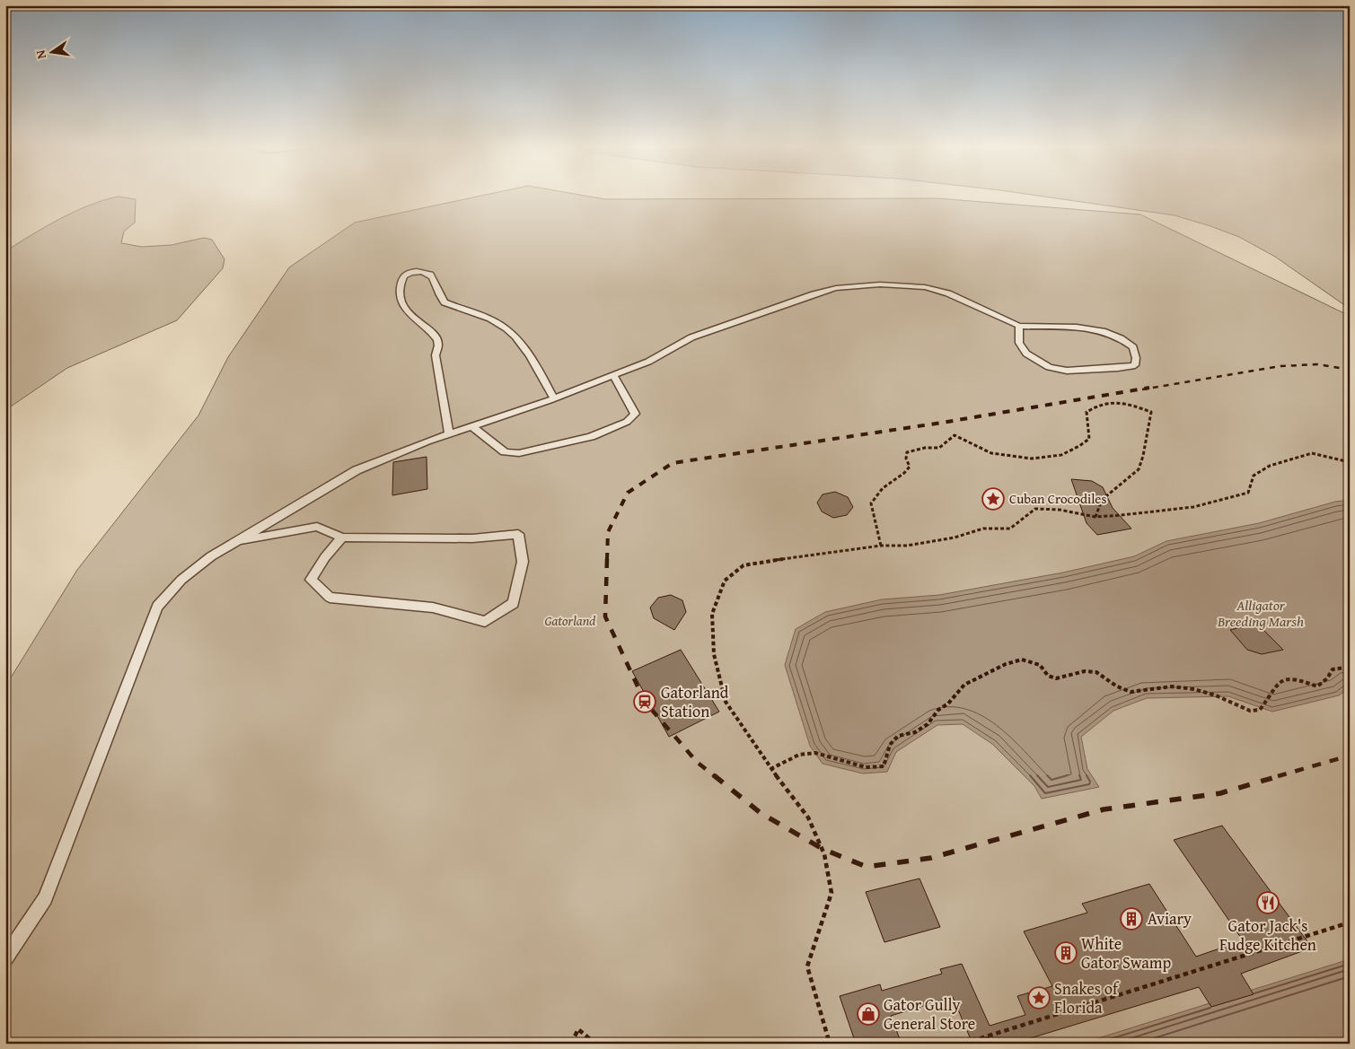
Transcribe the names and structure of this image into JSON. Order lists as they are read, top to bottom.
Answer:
{
  "water": ["Alligator Breeding Marsh"],
  "parks": ["Gatorland"],
  "places": {
    "place": ["Cuban Crocodiles", "Snakes of Florida"],
    "station": ["Gatorland Station"],
    "restaurant": ["Gator Jack's Fudge Kitchen"],
    "building": ["Aviary", "White Gator Swamp"],
    "shop": ["Gator Gully General Store"]
  },
  "north": "left"
}
